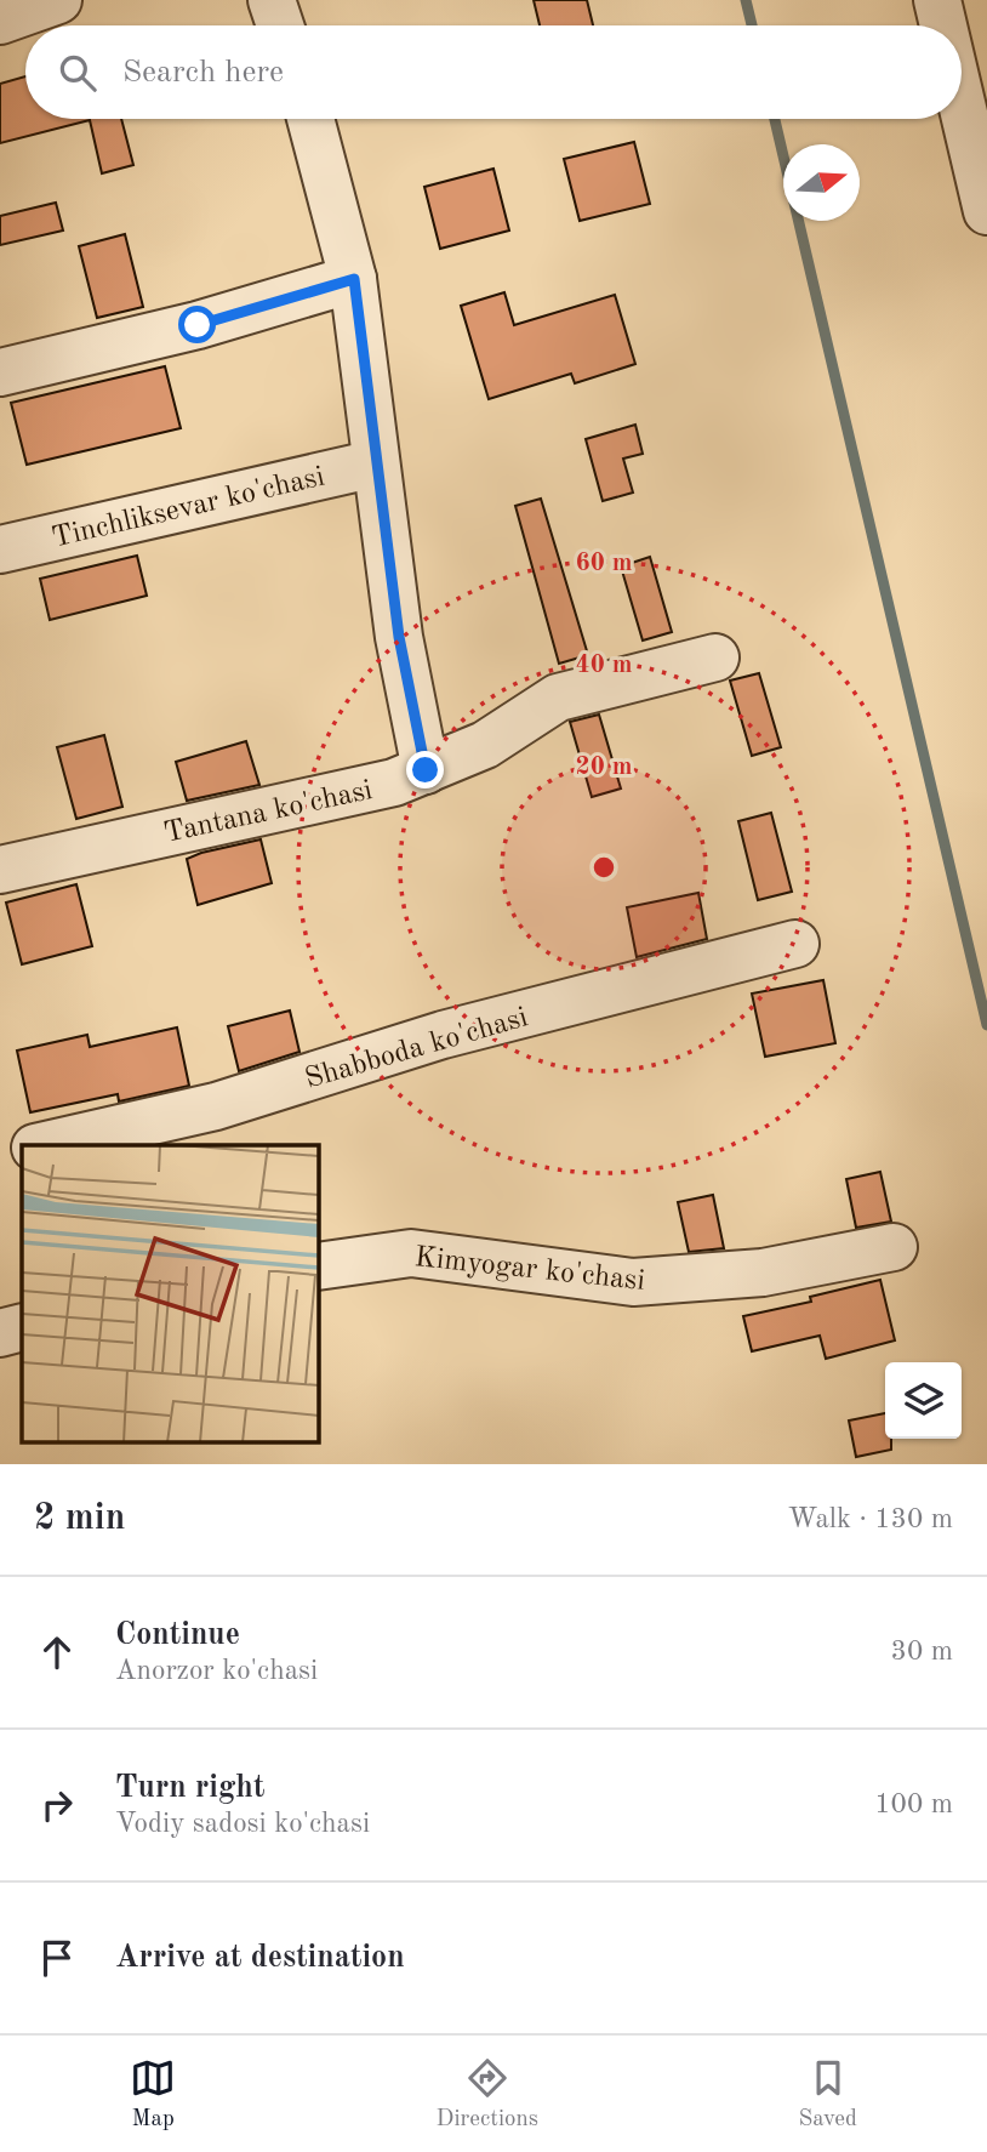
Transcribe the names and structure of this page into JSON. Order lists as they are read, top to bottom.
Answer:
{
  "streets": {
    "street": [
      "Tinchliksevar ko'chasi",
      "Tantana ko'chasi",
      "Shabboda ko'chasi",
      "Kimyogar ko'chasi"
    ]
  },
  "north": "right",
  "page": {
    "search": "Search here",
    "heading": ["2 min", "Walk · 130 m"],
    "list": [
      ["Continue", "Anorzor ko'chasi", "30 m"],
      ["Turn right", "Vodiy sadosi ko'chasi", "100 m"],
      "Arrive at destination"
    ],
    "nav": ["Map", "Directions", "Saved"]
  },
  "rings": ["60 m", "40 m", "20 m"]
}
